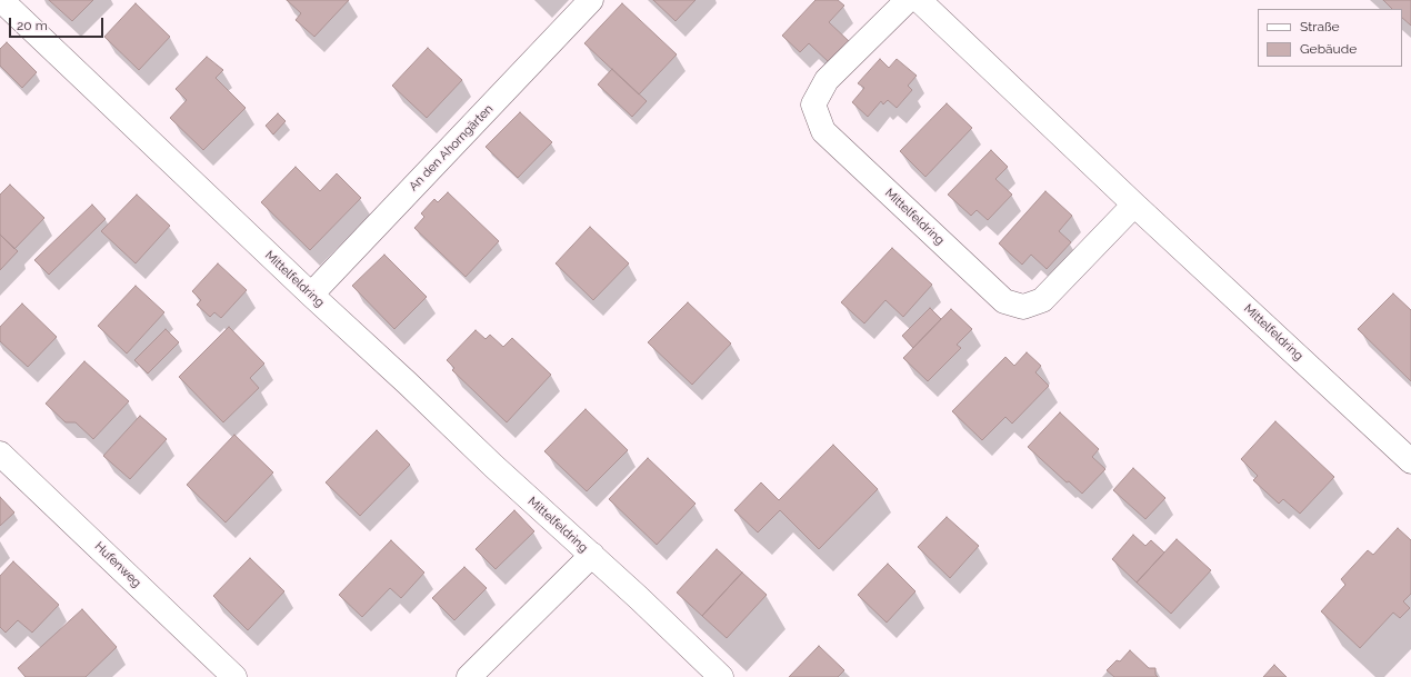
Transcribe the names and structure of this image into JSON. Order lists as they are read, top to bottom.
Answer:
{
  "streets": {
    "street": ["An den Ahorngärten", "Mittelfeldring", "Hufenweg"]
  },
  "crossings": [
    ["An den Ahorngärten", "Mittelfeldring"]
  ],
  "legend": ["Straße", "Gebäude"],
  "scale_bar": "20 m"
}
